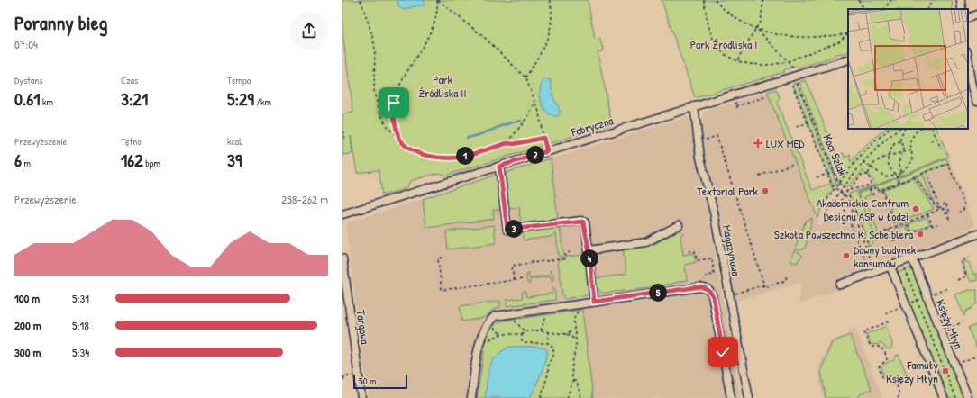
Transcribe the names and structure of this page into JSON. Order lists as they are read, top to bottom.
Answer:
{
  "streets": {
    "street": [
      "Fabryczna",
      "Magazynowa",
      "Księży Młyn",
      "Targowa"
    ],
    "path": ["Koci Szlak"]
  },
  "crossings": [
    ["Fabryczna", "Magazynowa"]
  ],
  "parks": ["Park Źródliska I", "Park Źródliska II"],
  "places": {
    "health": ["LUX MED"],
    "other": [
      "Textorial Park",
      "Akademickie Centrum Designu ASP w Łodzi",
      "Szkoła Powszechna K. Scheiblera",
      "Dawny budynek konsumów",
      "Famuły Księży Młyn"
    ]
  },
  "scale_bar": "50 m",
  "page": {
    "heading": ["Poranny bieg", "07:04"],
    "stats": [
      ["Dystans", "0.61 km"],
      ["Czas", "3:21"],
      ["Tempo", "5:29 /km"],
      ["Przewyższenie", "6 m"],
      ["Tętno", "162 bpm"],
      ["kcal", "39"]
    ],
    "pins": [
      "2",
      "1",
      "3",
      "4",
      "5"
    ],
    "chart": ["Przewyższenie", "258–262 m"],
    "list": [
      {
        "name": "100 m",
        "note": "5:31"
      },
      {
        "name": "200 m",
        "note": "5:18"
      },
      {
        "name": "300 m",
        "note": "5:34"
      }
    ],
    "scale": "50 m"
  }
}
